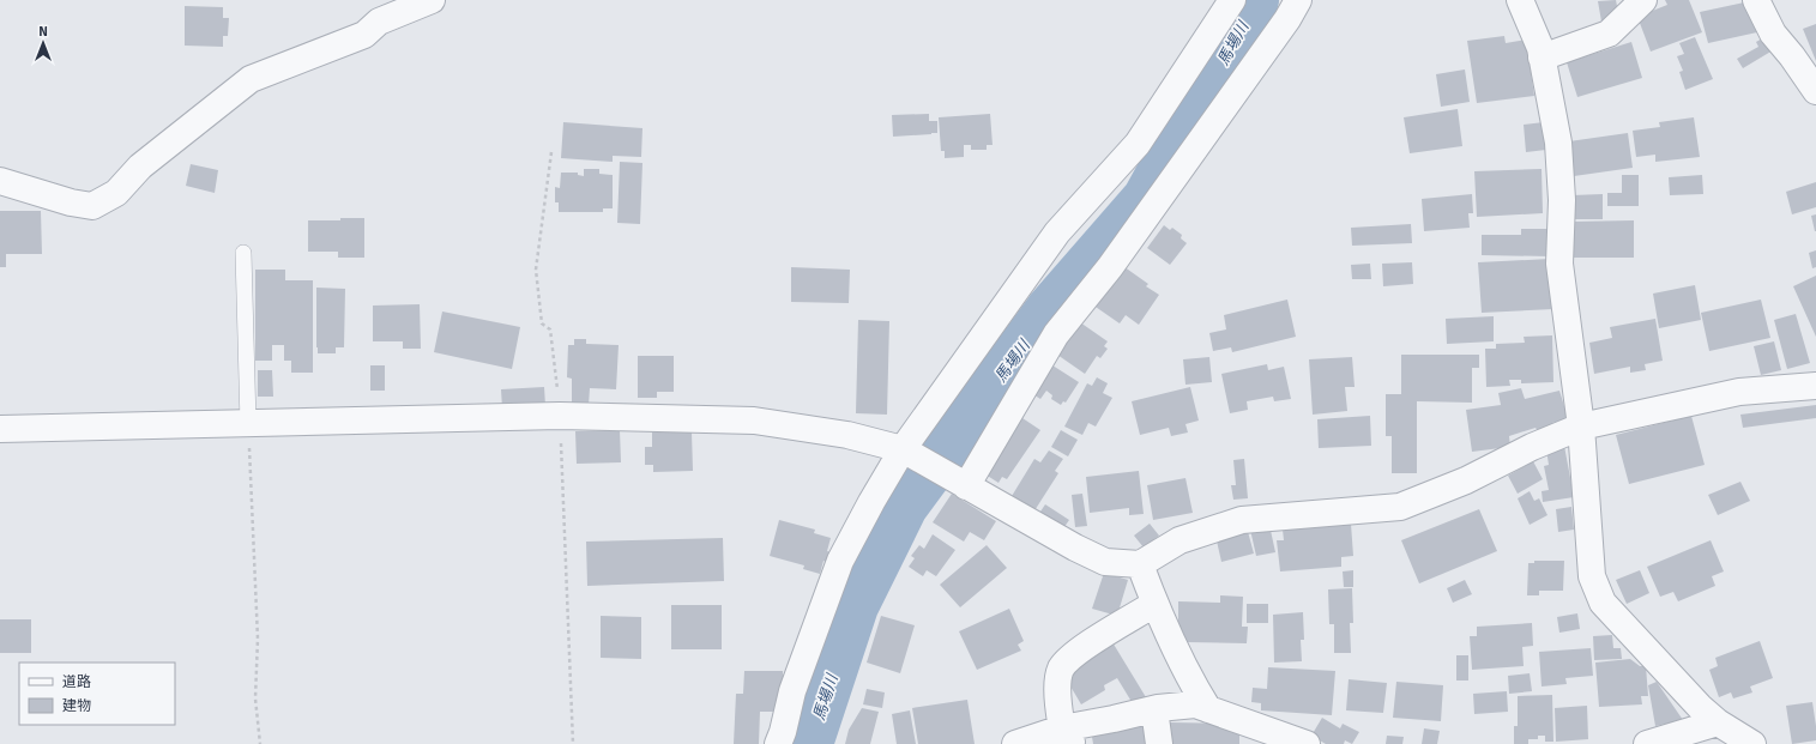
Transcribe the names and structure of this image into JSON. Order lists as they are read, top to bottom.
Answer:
{
  "water": ["馬場川"],
  "legend": ["道路", "建物"],
  "north": "top"
}
